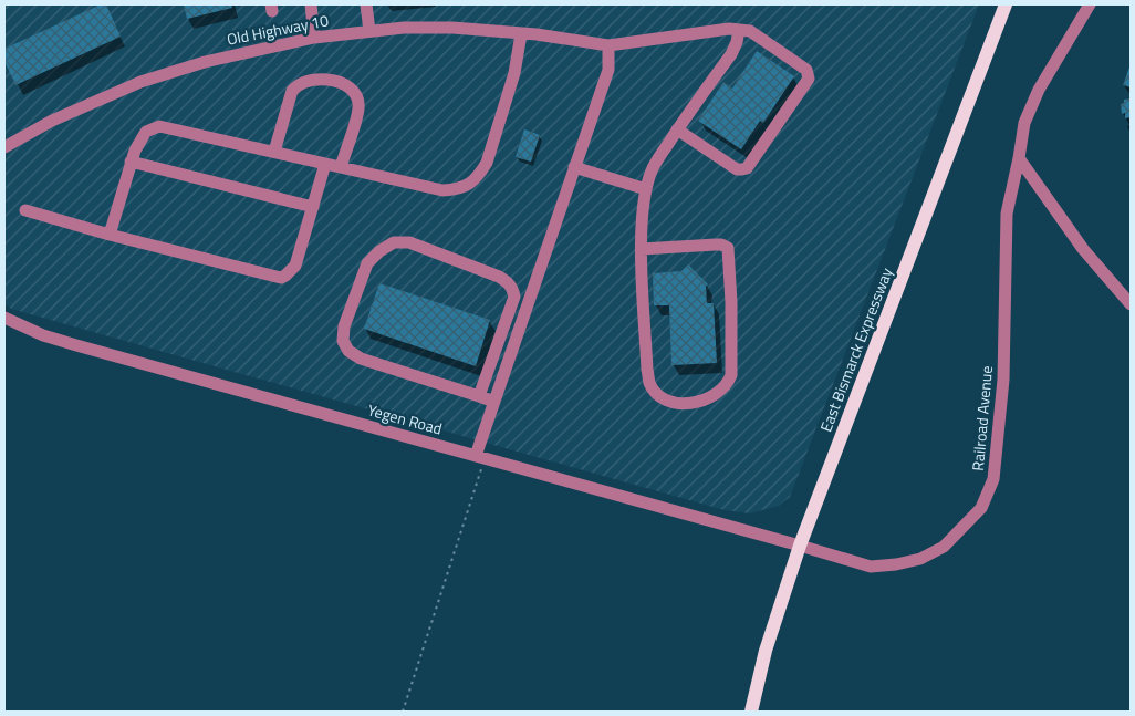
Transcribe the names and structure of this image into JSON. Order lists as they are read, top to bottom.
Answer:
{
  "streets": {
    "main road": ["East Bismarck Expressway"],
    "street": ["Old Highway 10", "Railroad Avenue", "Yegen Road"]
  },
  "crossings": [
    ["East Bismarck Expressway", "Railroad Avenue"],
    ["East Bismarck Expressway", "Yegen Road"],
    ["Railroad Avenue", "Yegen Road"]
  ]
}
